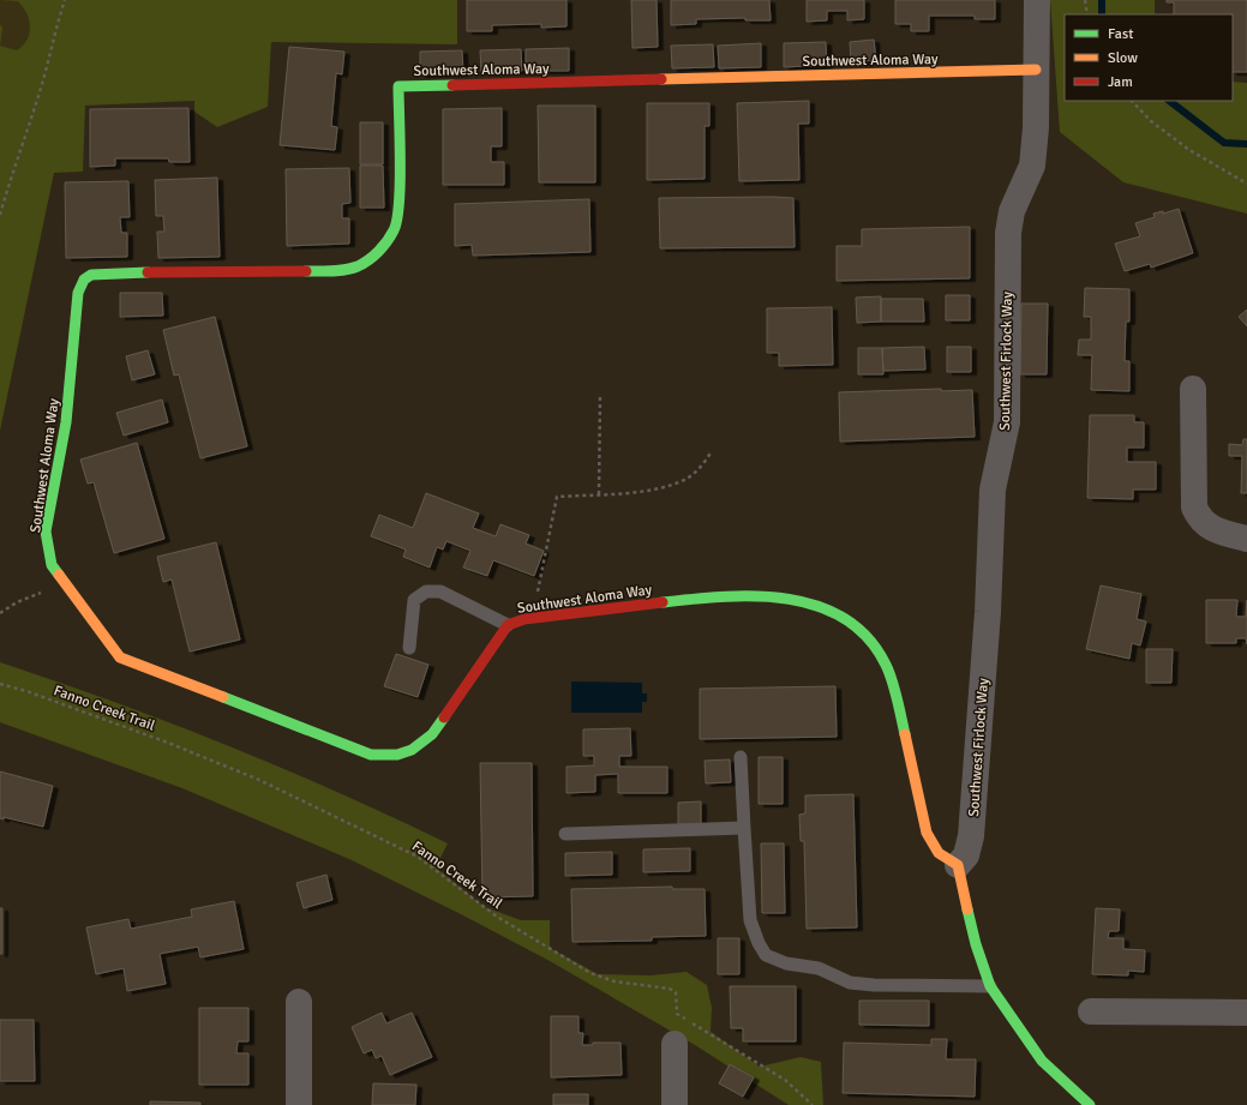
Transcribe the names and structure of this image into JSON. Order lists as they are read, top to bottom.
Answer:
{
  "streets": {
    "street": ["Southwest Aloma Way", "Southwest Firlock Way"],
    "path": ["Fanno Creek Trail"]
  },
  "crossings": [
    ["Southwest Aloma Way", "Southwest Firlock Way"]
  ],
  "legend": ["Fast", "Slow", "Jam"]
}
